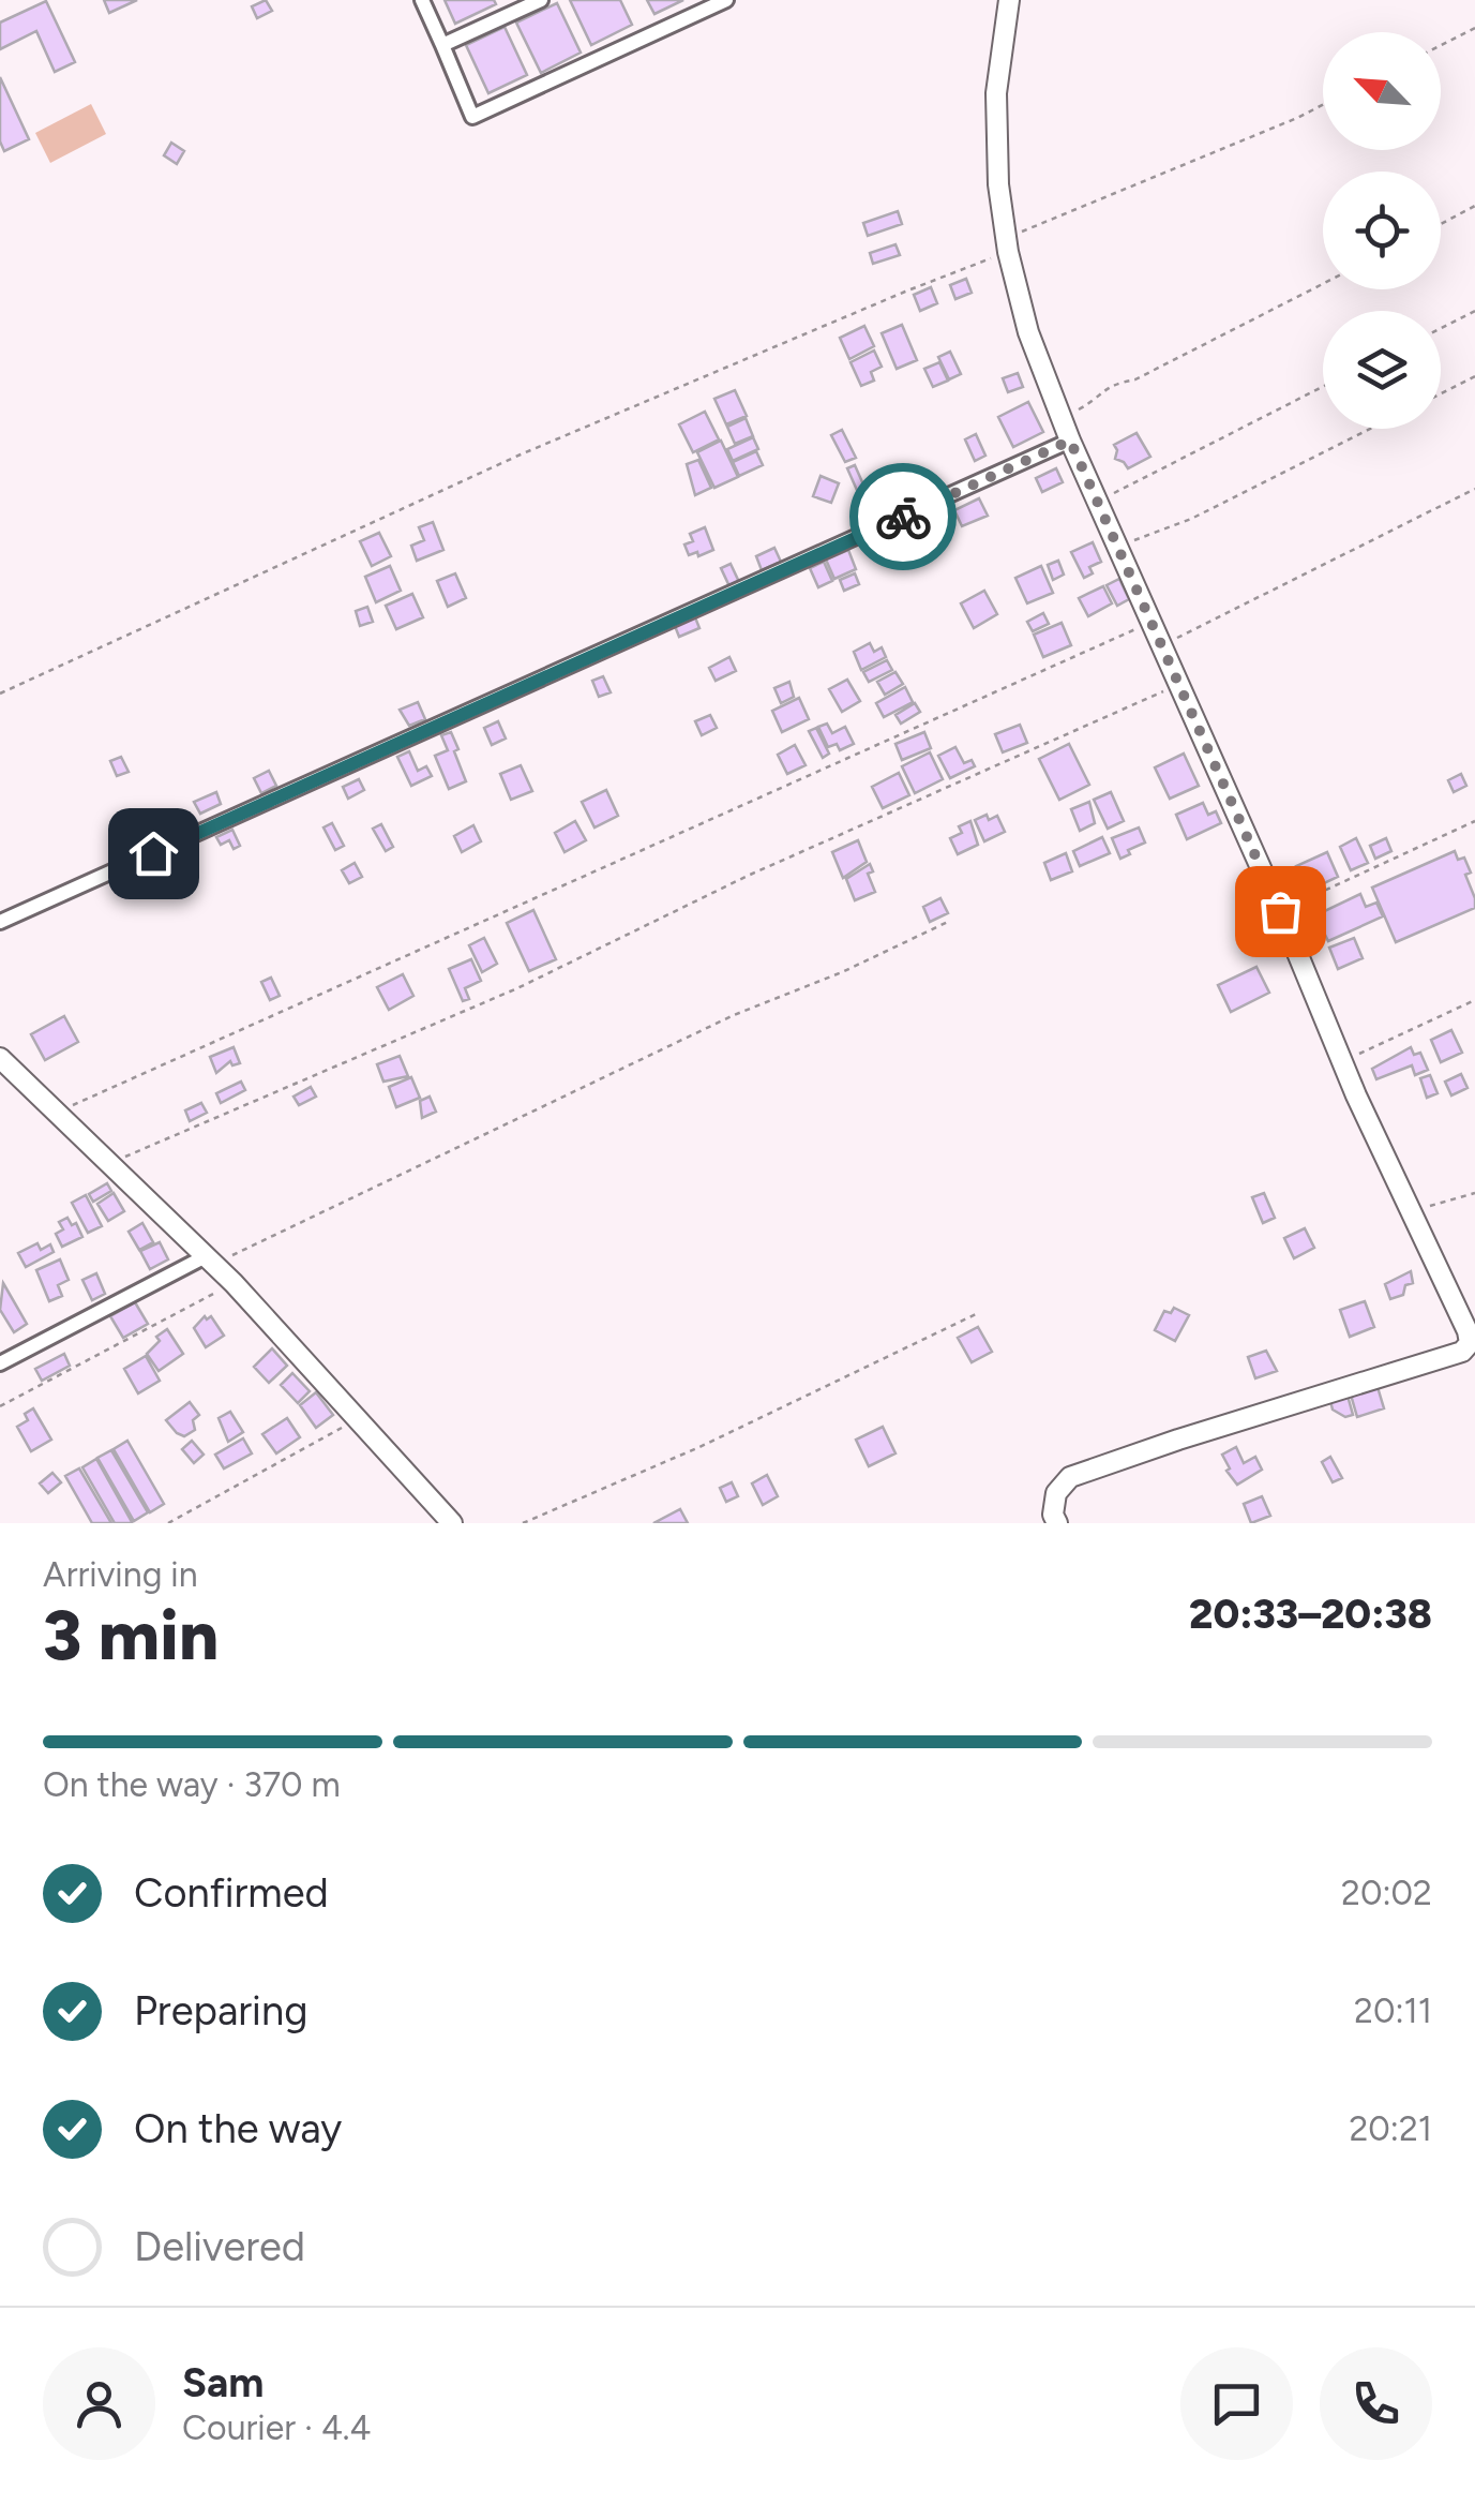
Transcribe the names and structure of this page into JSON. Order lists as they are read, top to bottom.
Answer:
{
  "north": "top left",
  "page": {
    "heading": ["3 min", "Arriving in", "20:33–20:38"],
    "panel": ["Sam", "Courier · 4.4"],
    "bar": "On the way · 370 m",
    "list": [
      ["Confirmed", "20:02"],
      ["Preparing", "20:11"],
      ["On the way", "20:21"],
      "Delivered"
    ]
  }
}
